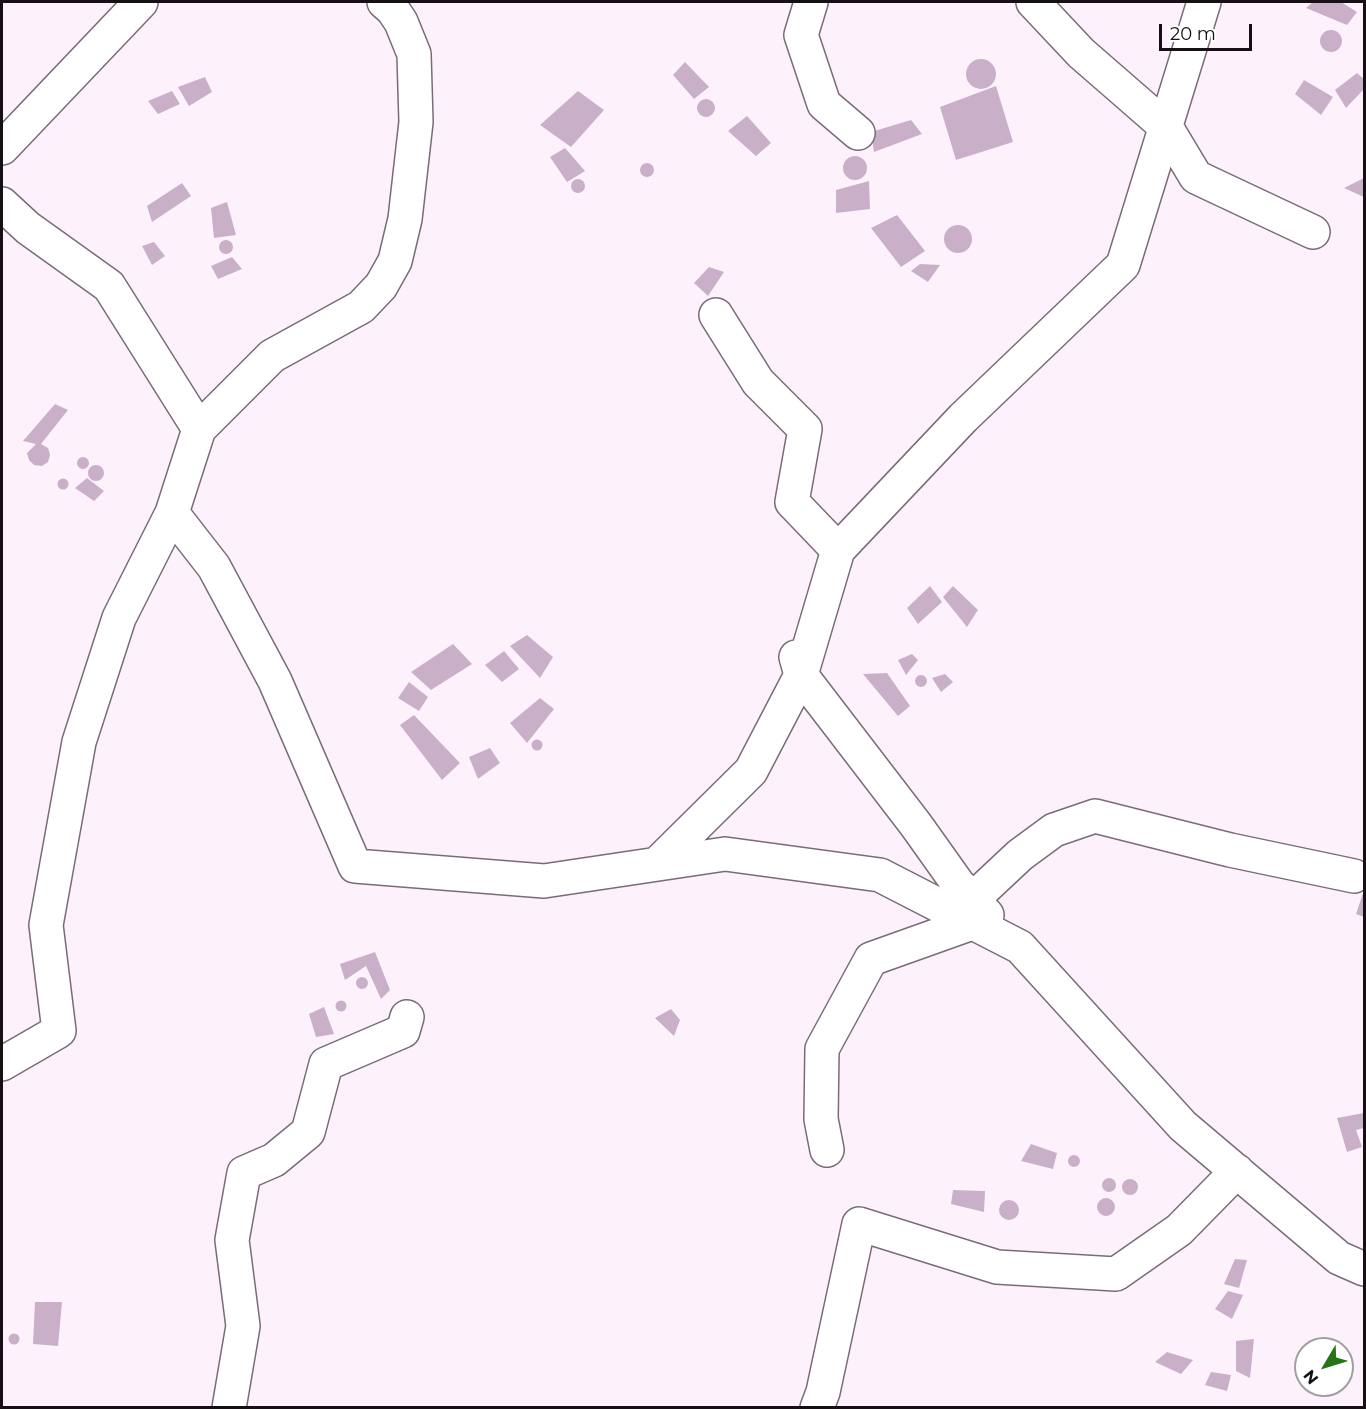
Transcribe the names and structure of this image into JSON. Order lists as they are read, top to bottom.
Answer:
{
  "scale_bar": "20 m",
  "north": "bottom left"
}
